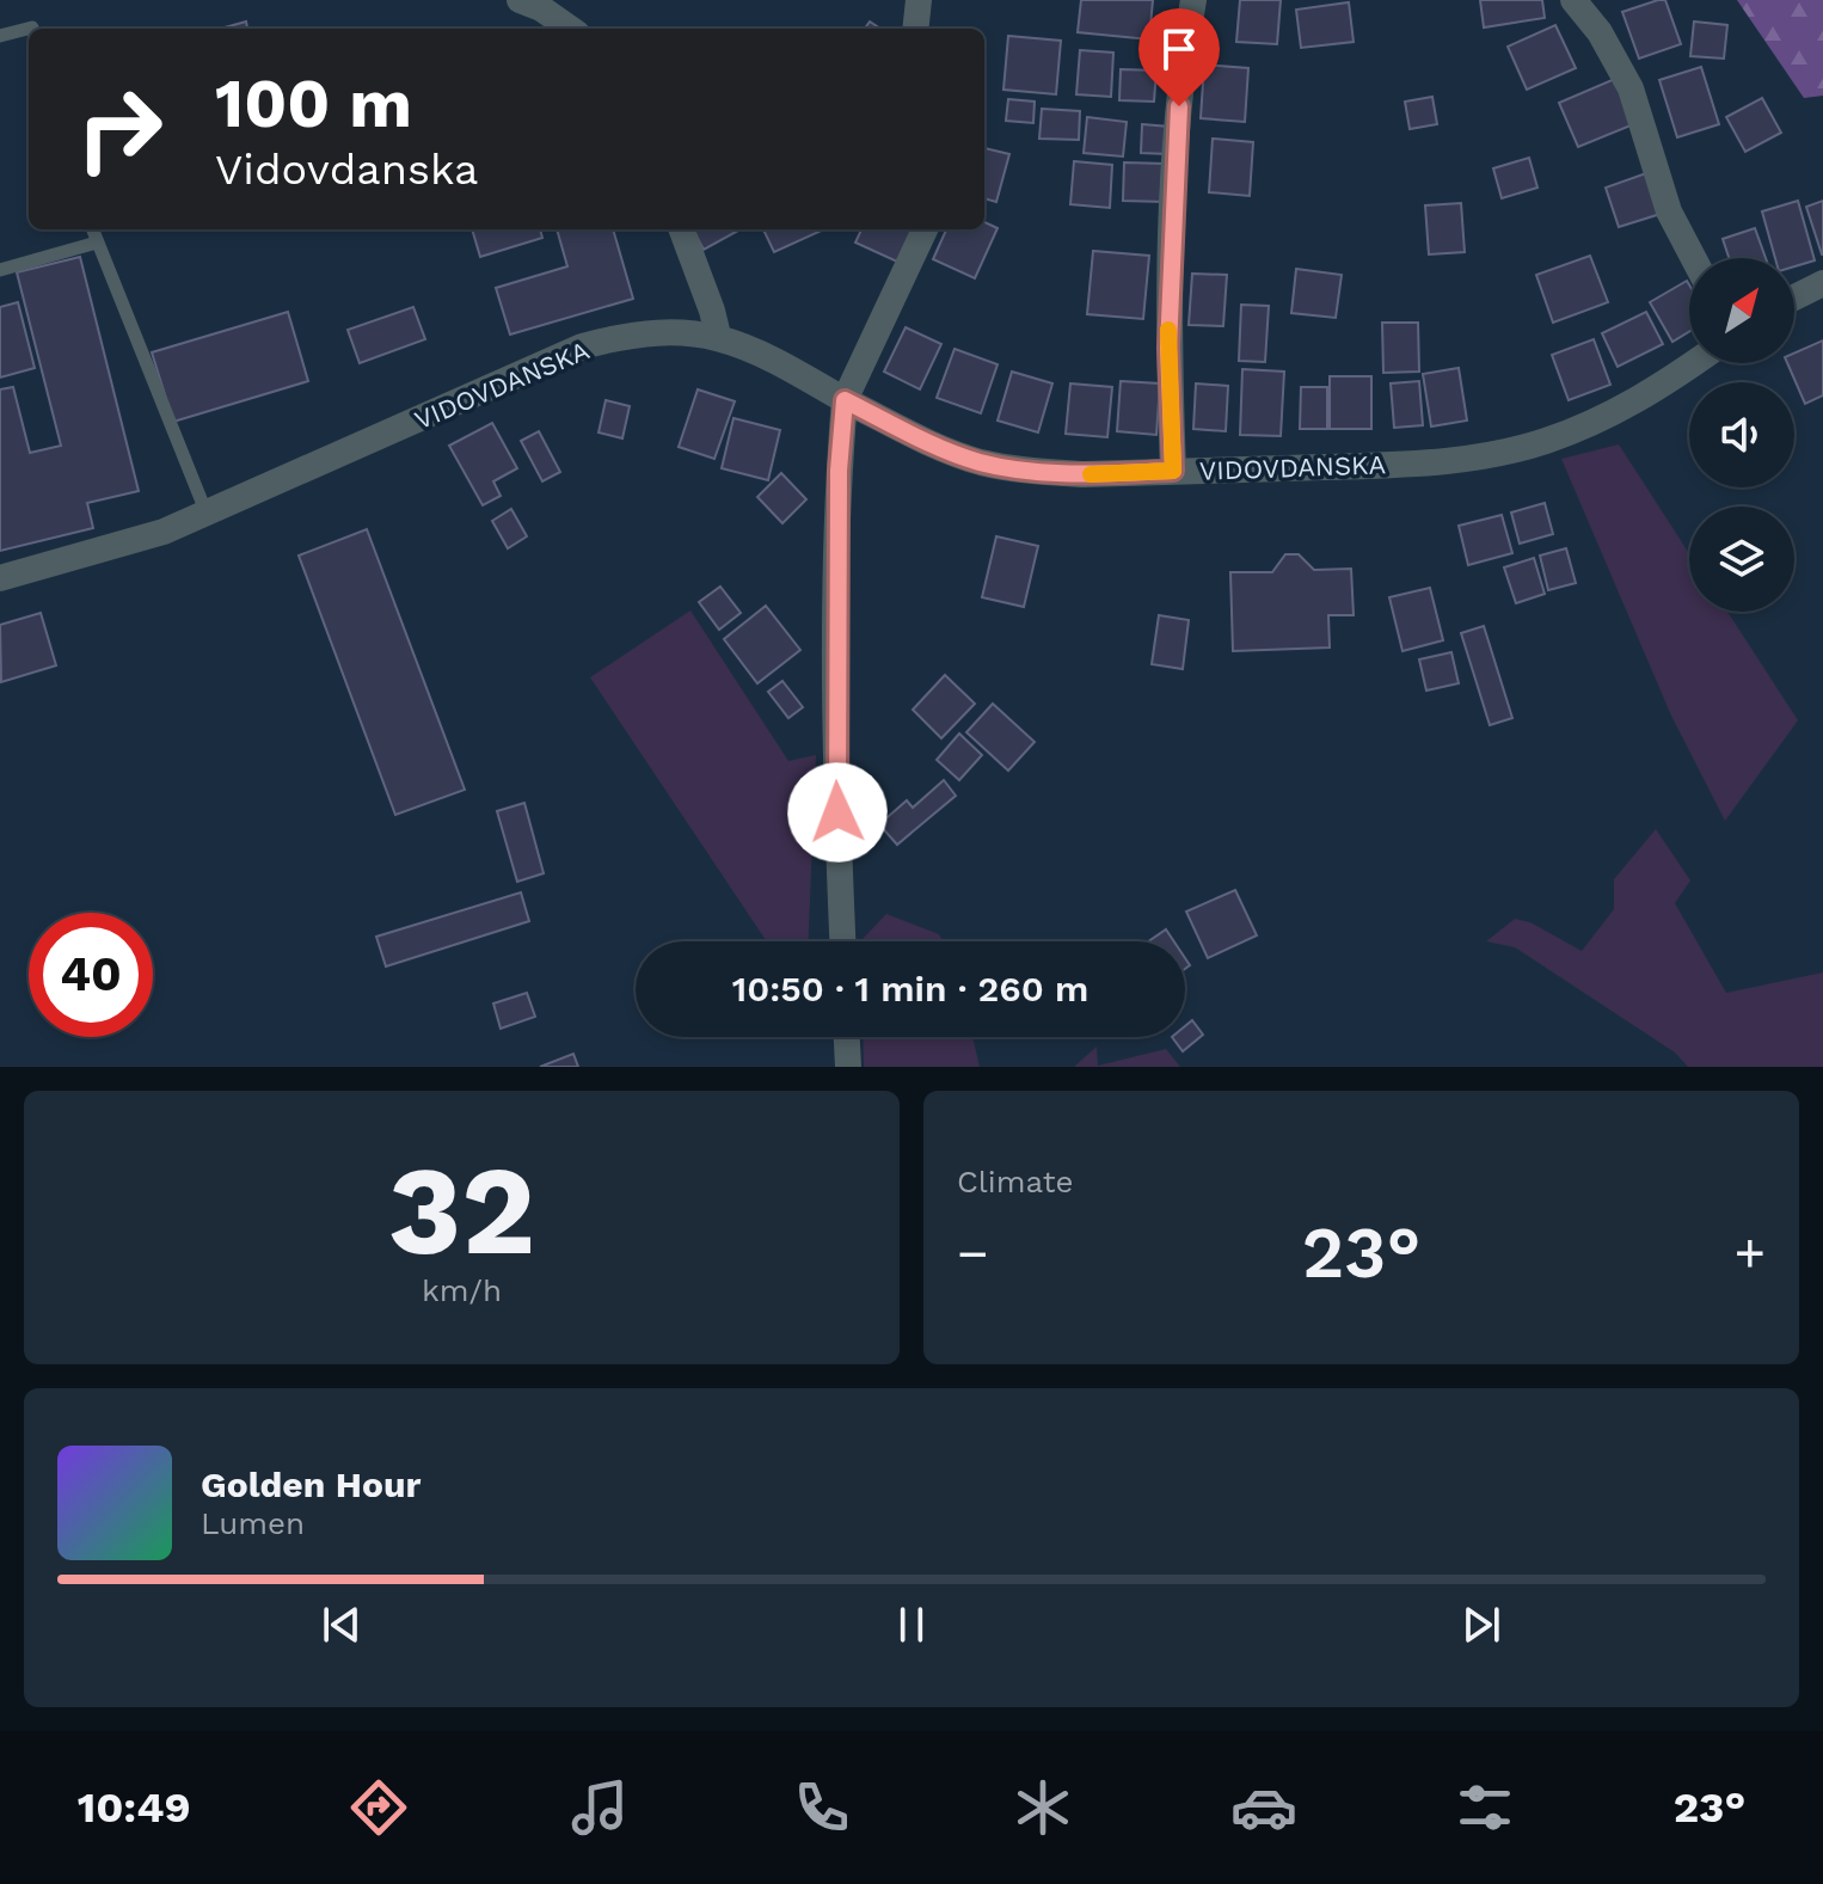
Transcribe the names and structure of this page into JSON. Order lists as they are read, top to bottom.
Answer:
{
  "streets": {
    "street": ["VIDOVDANSKA"]
  },
  "north": "top right",
  "page": {
    "turn": ["100 m", "Vidovdanska"],
    "limit": "40",
    "trip": "10:50 · 1 min · 260 m",
    "tile": [
      ["32", "km/h"],
      "Climate"
    ],
    "heat": ["−", "23°", "+"],
    "song": ["Golden Hour", "Lumen"],
    "tabs": ["10:49", "23°"]
  }
}
